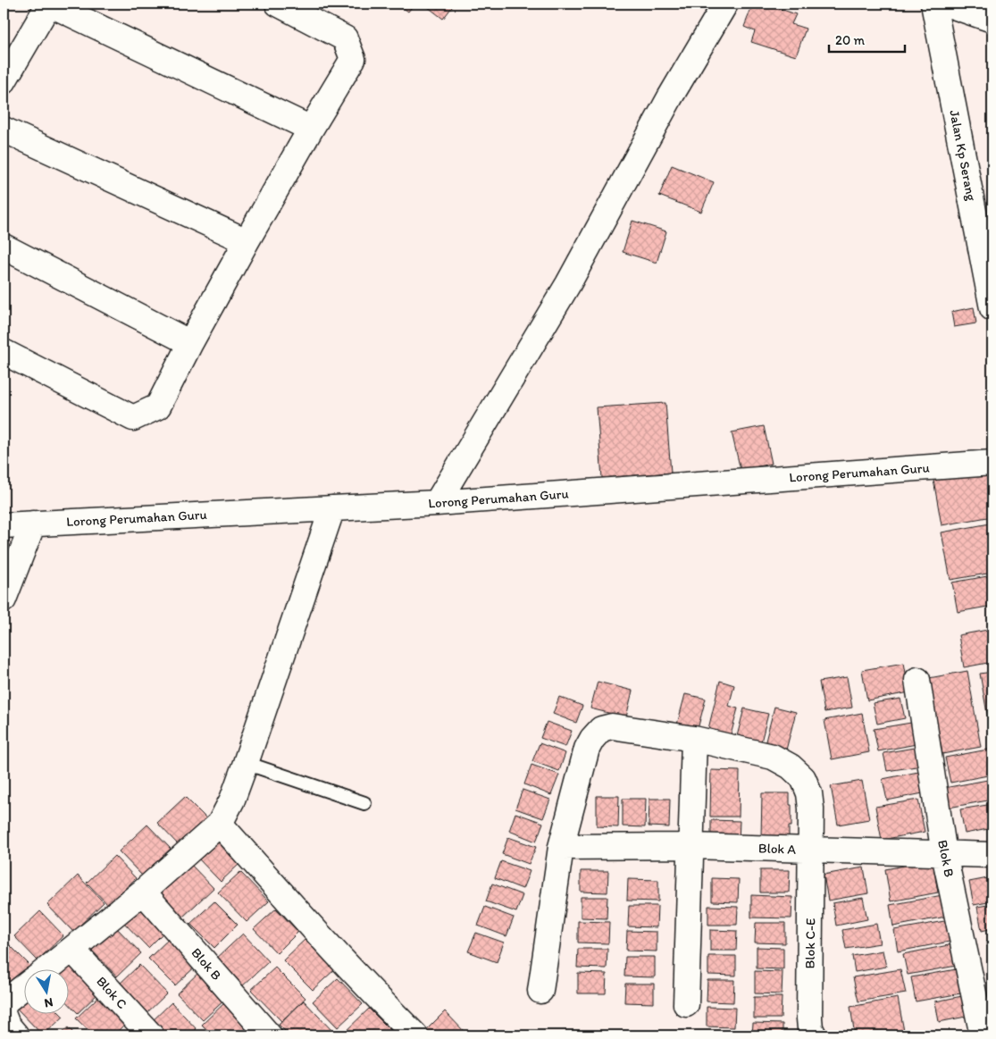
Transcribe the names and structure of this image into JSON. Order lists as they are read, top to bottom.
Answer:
{
  "streets": {
    "street": [
      "Jalan Kp Serang",
      "Lorong Perumahan Guru",
      "Blok A",
      "Blok B",
      "Blok C-E",
      "Blok C"
    ]
  },
  "crossings": [
    ["Blok A", "Blok B"],
    ["Blok A", "Blok C-E"]
  ],
  "scale_bar": "20 m",
  "north": "bottom"
}
